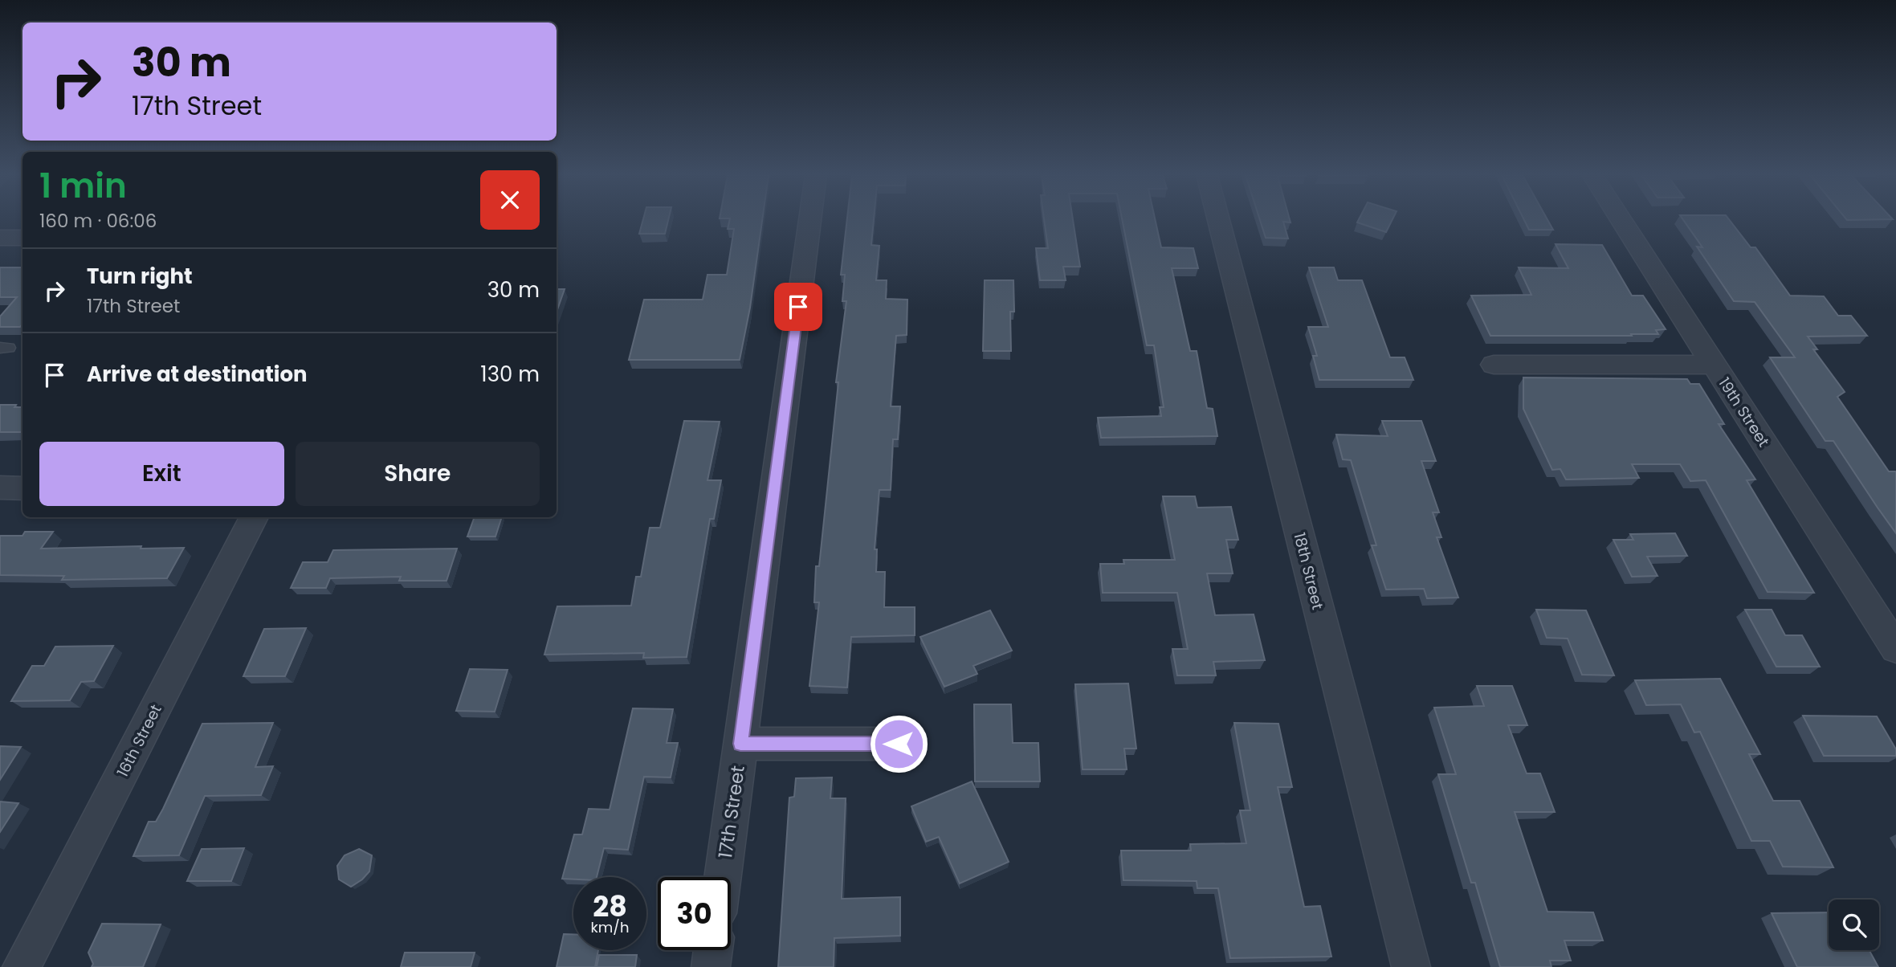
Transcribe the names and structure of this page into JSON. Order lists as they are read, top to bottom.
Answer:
{
  "streets": {
    "street": [
      "19th Street",
      "18th Street",
      "16th Street",
      "17th Street"
    ]
  },
  "page": {
    "turn": ["30 m", "17th Street"],
    "heading": ["1 min", "160 m · 06:06"],
    "list": [
      {
        "name": "Turn right",
        "note": "17th Street",
        "value": "30 m"
      },
      {
        "name": "Arrive at destination",
        "value": "130 m"
      }
    ],
    "buttons": ["Exit", "Share"],
    "speed": "28 km/h",
    "limit": "30"
  }
}
